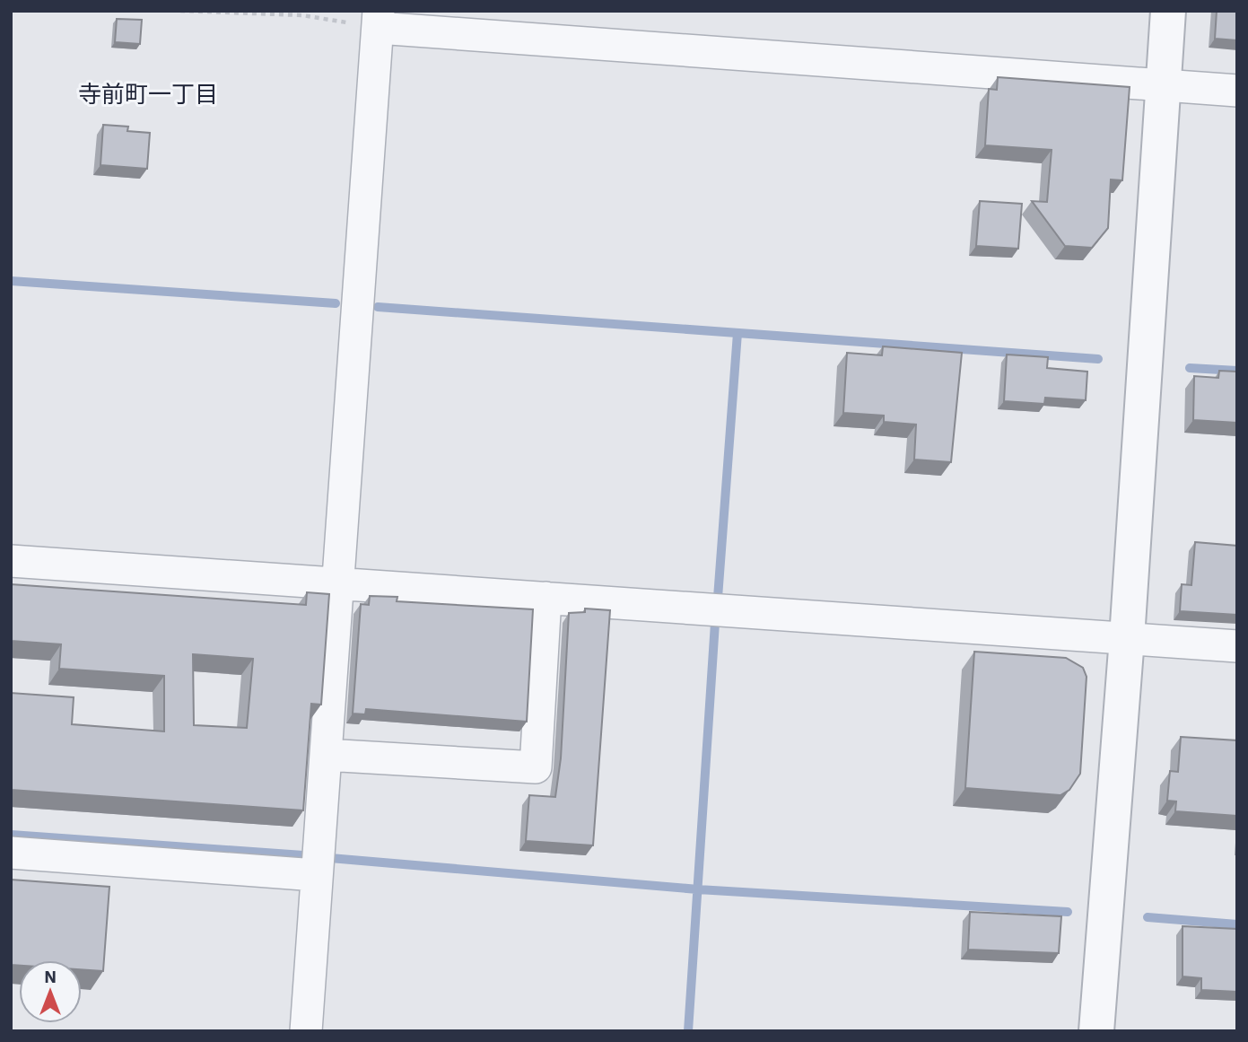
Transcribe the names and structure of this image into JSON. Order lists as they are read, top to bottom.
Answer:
{
  "districts": ["寺前町一丁目"],
  "north": "top"
}
